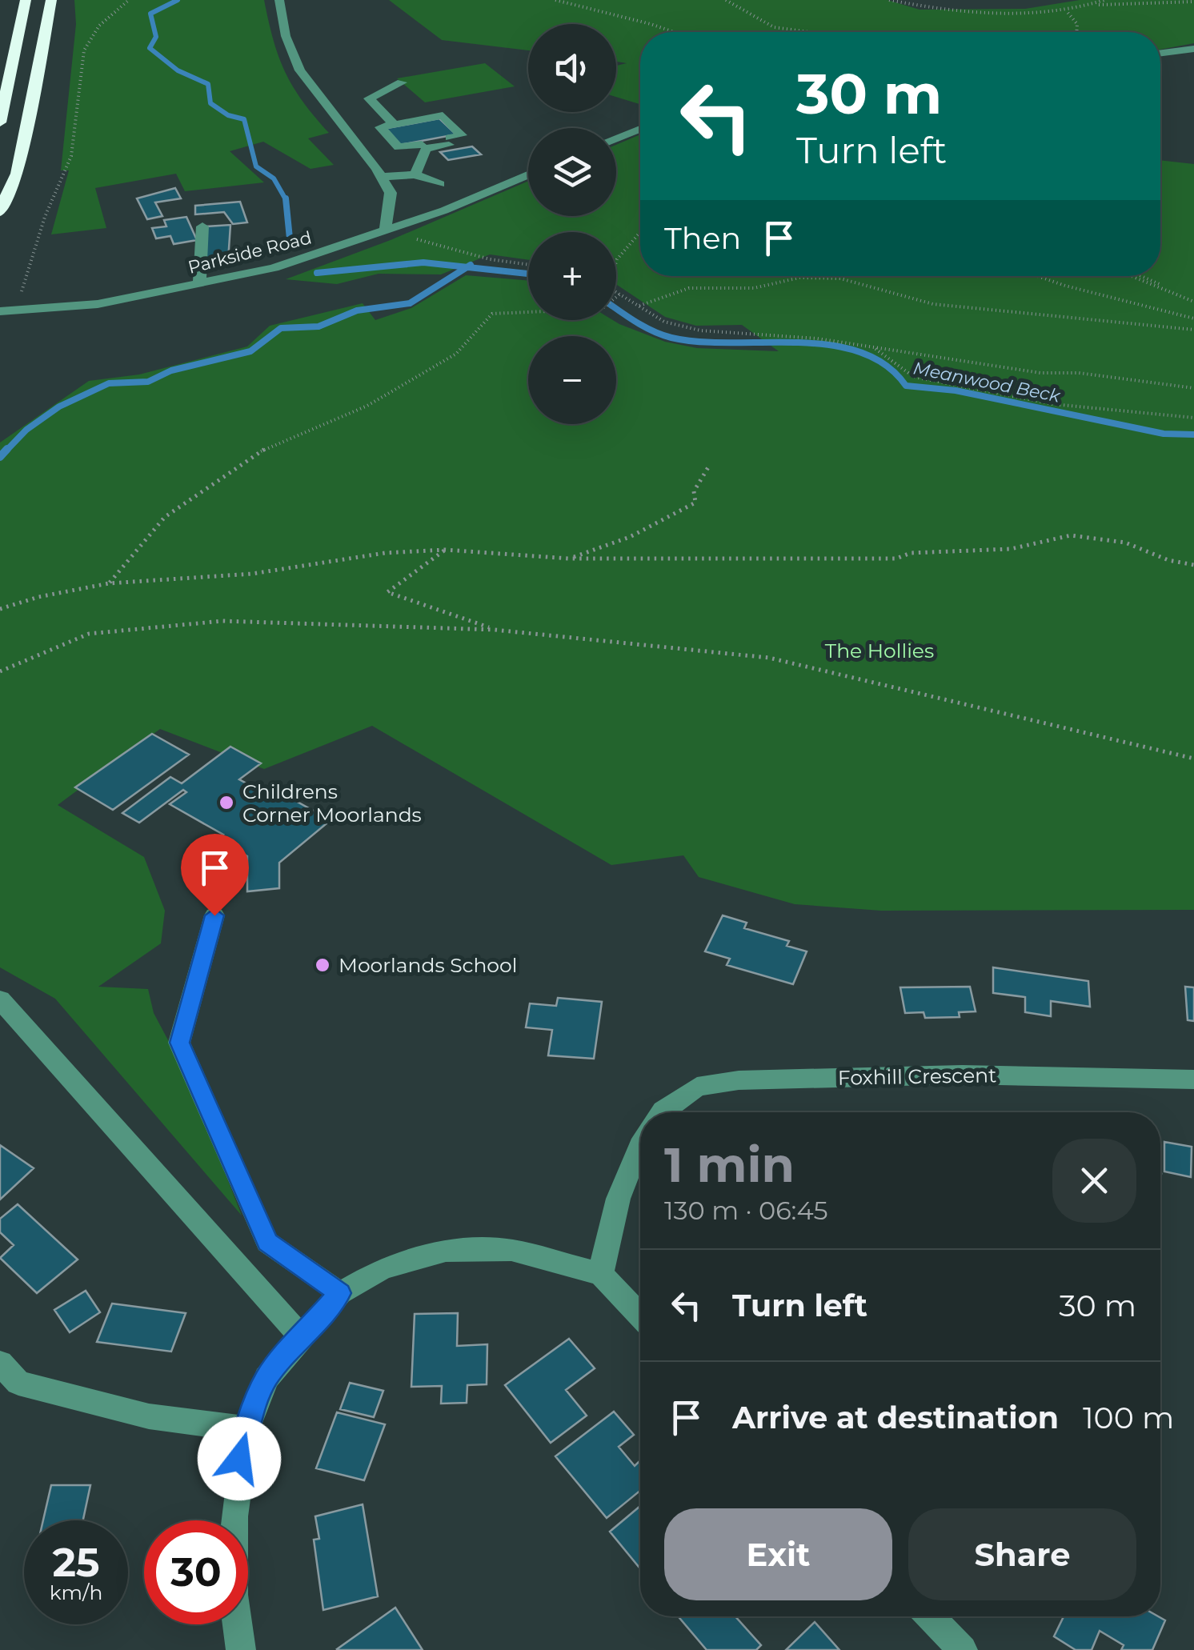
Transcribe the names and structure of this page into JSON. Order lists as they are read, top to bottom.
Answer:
{
  "streets": {
    "street": ["Parkside Road", "Foxhill Crescent"]
  },
  "water": ["Meanwood Beck"],
  "parks": ["The Hollies"],
  "places": ["Childrens Corner Moorlands", "Moorlands School"],
  "page": {
    "map_buttons": ["+", "−"],
    "turn": ["30 m", "Turn left"],
    "then": "Then",
    "heading": ["1 min", "130 m · 06:45"],
    "list": [
      {
        "name": "Turn left",
        "value": "30 m"
      },
      {
        "name": "Arrive at destination",
        "value": "100 m"
      }
    ],
    "buttons": ["Exit", "Share"],
    "speed": "25 km/h",
    "limit": "30"
  }
}
